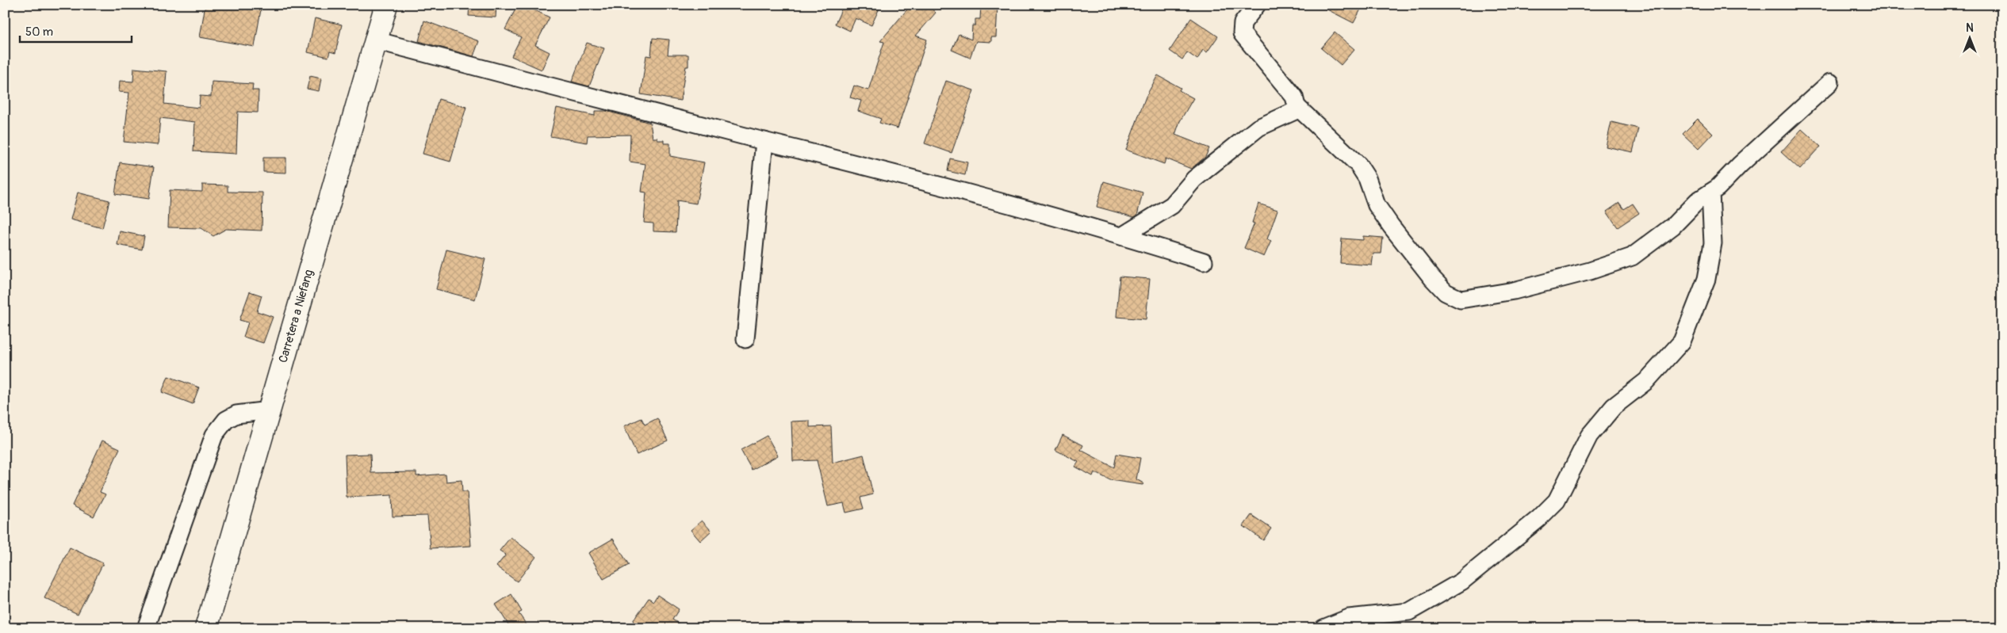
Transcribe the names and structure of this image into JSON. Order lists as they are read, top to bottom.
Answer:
{
  "streets": {
    "main road": ["Carretera a Niefang"]
  },
  "scale_bar": "50 m",
  "north": "top"
}
